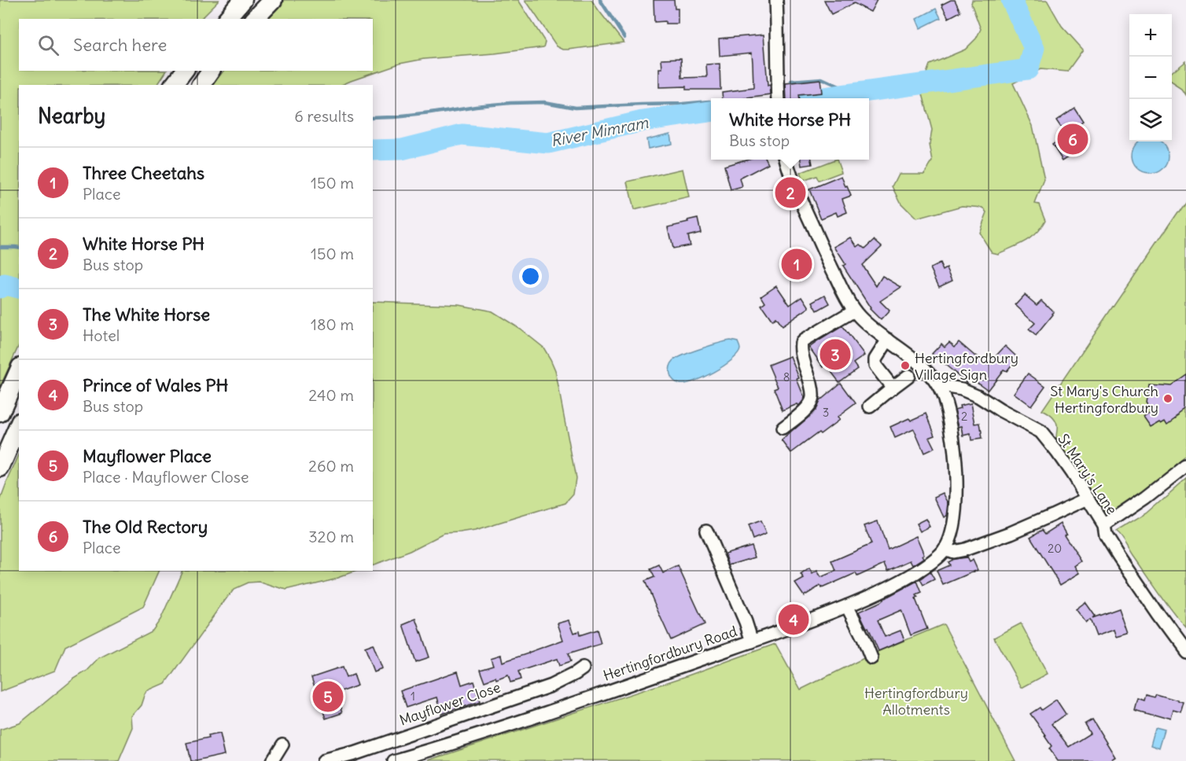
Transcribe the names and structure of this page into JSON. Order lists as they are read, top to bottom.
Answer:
{
  "streets": {
    "street": ["St Mary's Lane", "Hertingfordbury Road", "Mayflower Close"]
  },
  "crossings": [
    ["St Mary's Lane", "Hertingfordbury Road"]
  ],
  "water": ["River Mimram"],
  "parks": ["Hertingfordbury Allotments"],
  "places": ["Hertingfordbury Village Sign", "St Mary's Church Hertingfordbury"],
  "house_numbers": [
    "8",
    "3",
    "2",
    "20",
    "1"
  ],
  "page": {
    "map_buttons": ["+", "−"],
    "search": "Search here",
    "heading": ["Nearby", "6 results"],
    "popup": ["White Horse PH", "Bus stop"],
    "pins": [
      "6",
      "2",
      "1",
      "3",
      "4",
      "5"
    ],
    "list": [
      {
        "mark": "1",
        "name": "Three Cheetahs",
        "note": "Place",
        "value": "150 m"
      },
      {
        "mark": "2",
        "name": "White Horse PH",
        "note": "Bus stop",
        "value": "150 m"
      },
      {
        "mark": "3",
        "name": "The White Horse",
        "note": "Hotel",
        "value": "180 m"
      },
      {
        "mark": "4",
        "name": "Prince of Wales PH",
        "note": "Bus stop",
        "value": "240 m"
      },
      {
        "mark": "5",
        "name": "Mayflower Place",
        "note": "Place · Mayflower Close",
        "value": "260 m"
      },
      {
        "mark": "6",
        "name": "The Old Rectory",
        "note": "Place",
        "value": "320 m"
      }
    ]
  }
}
